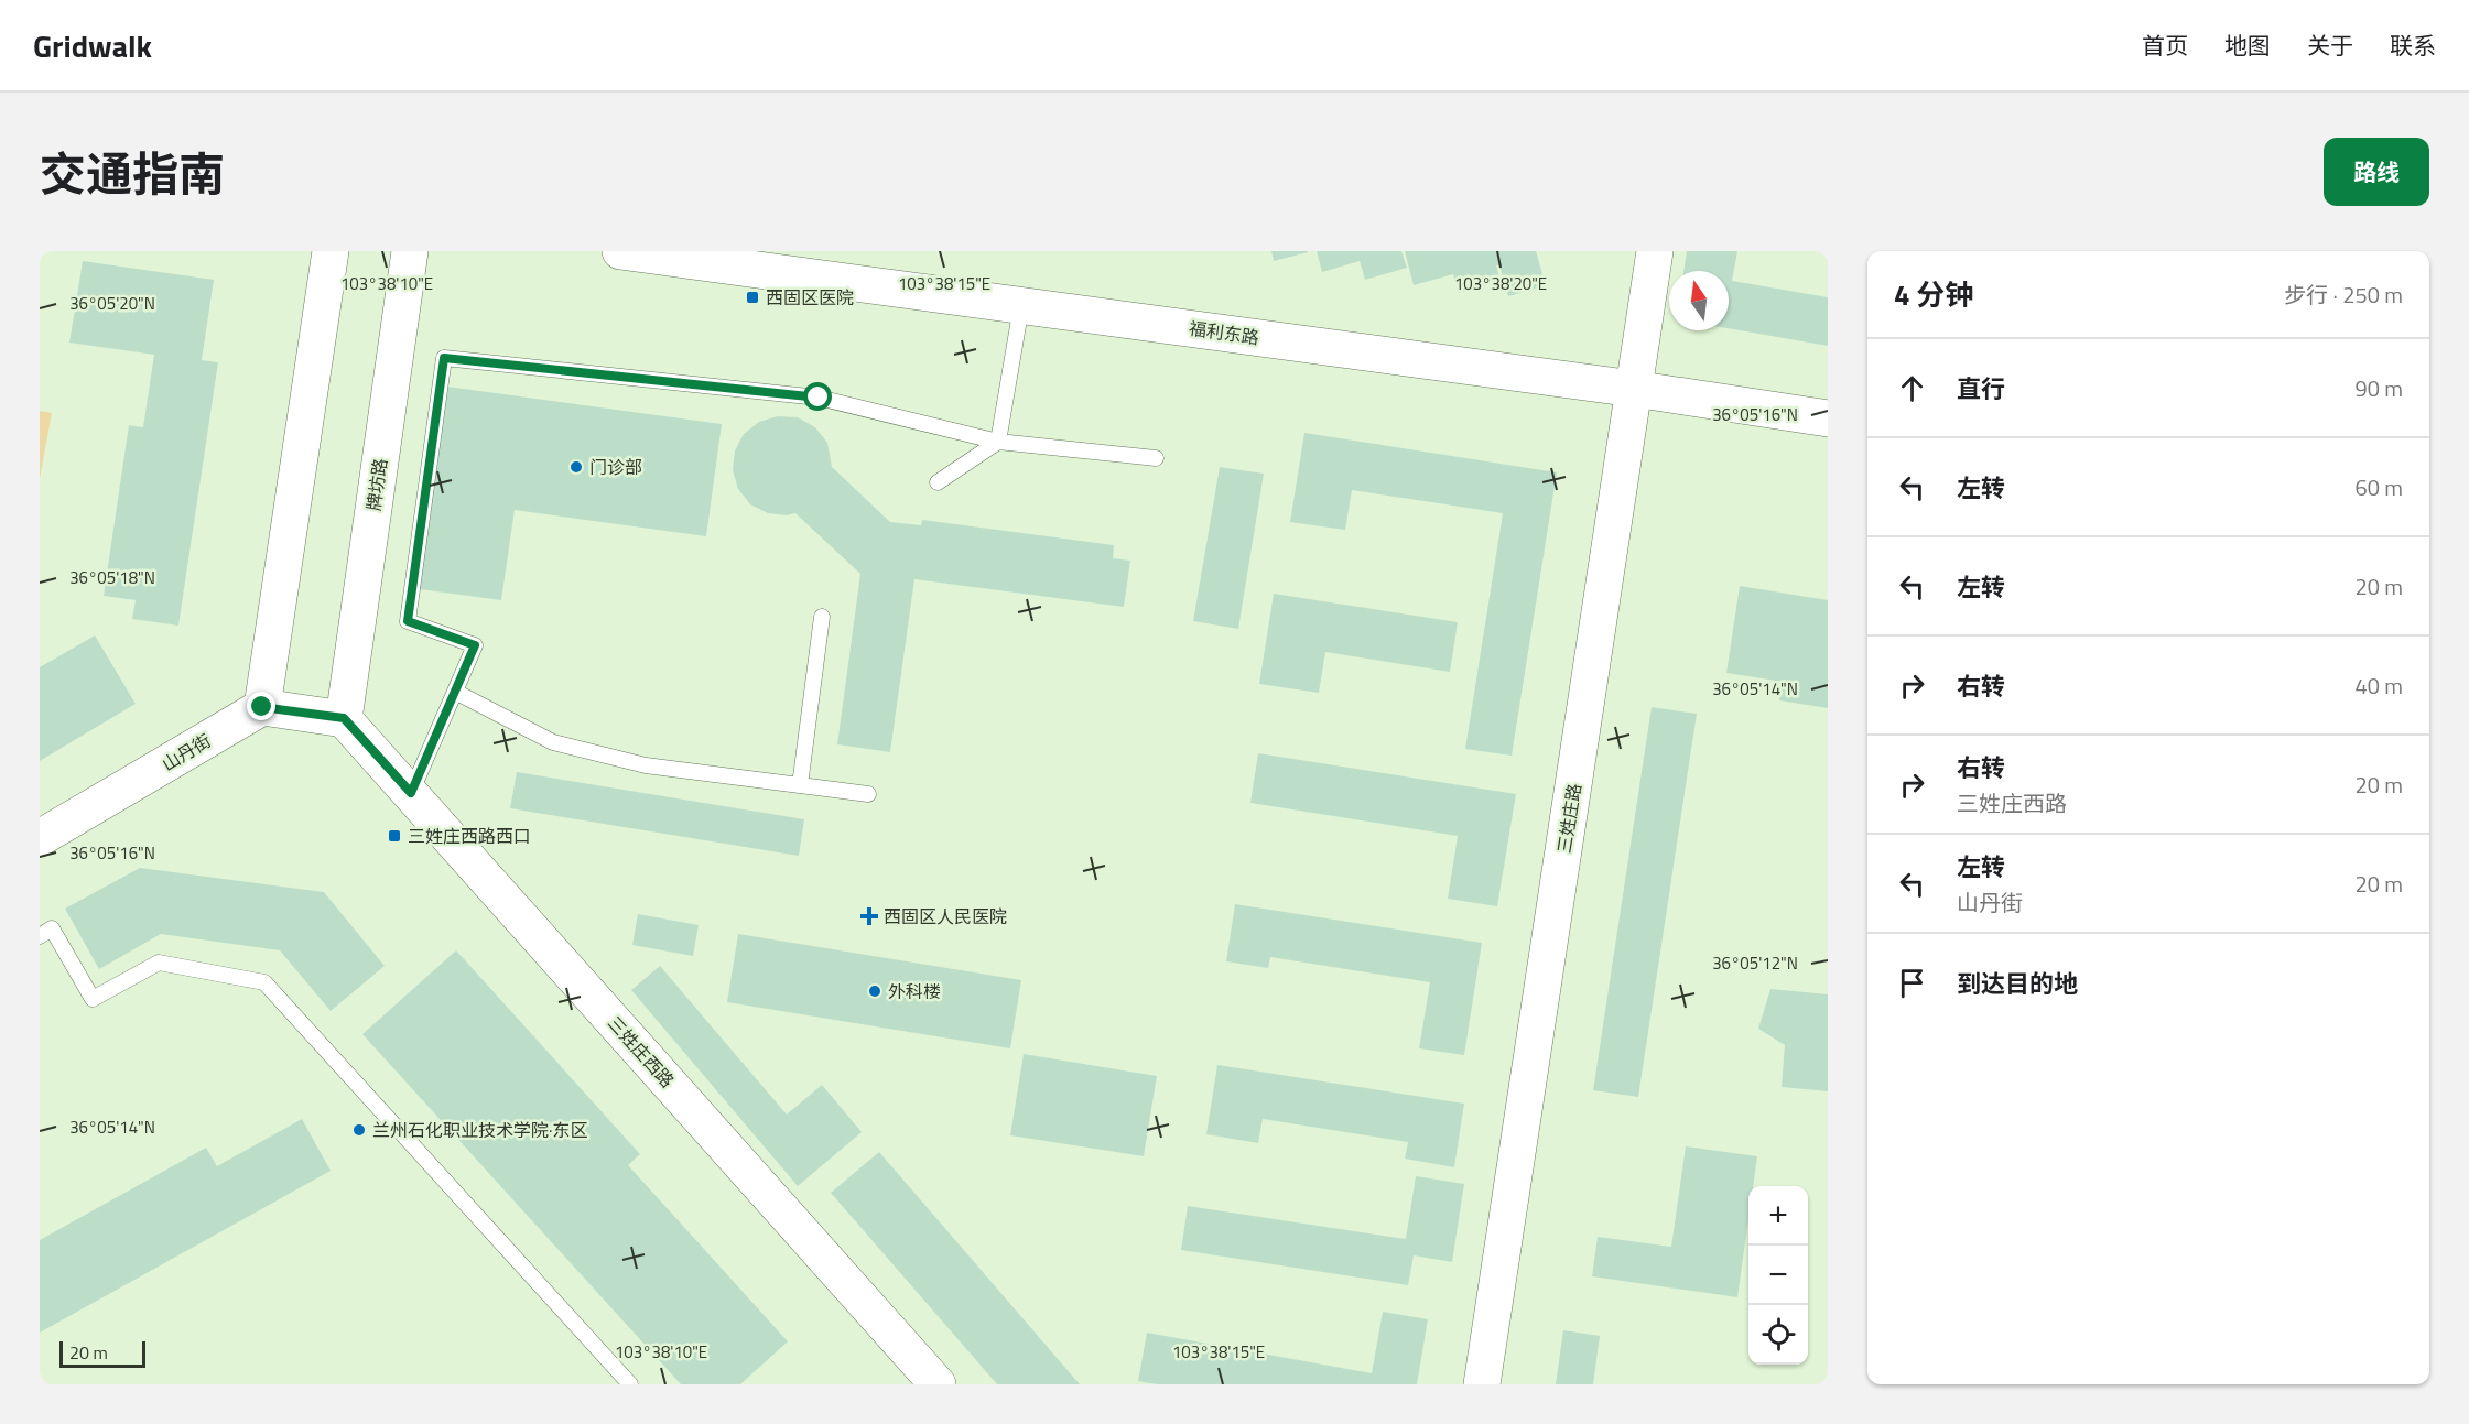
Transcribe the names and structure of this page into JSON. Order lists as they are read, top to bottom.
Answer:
{
  "streets": {
    "street": [
      "福利东路",
      "牌坊路",
      "山丹街",
      "三姓庄路",
      "三姓庄西路"
    ]
  },
  "crossings": [
    ["福利东路", "三姓庄路"],
    ["牌坊路", "三姓庄西路"]
  ],
  "places": {
    "transit": ["西固区医院", "三姓庄西路西口"],
    "other": ["门诊部", "外科楼", "兰州石化职业技术学院·东区"],
    "health": ["西固区人民医院"]
  },
  "scale_bar": "20 m",
  "north": "top",
  "page": {
    "header": "Gridwalk",
    "nav": [
      "首页",
      "地图",
      "关于",
      "联系"
    ],
    "title": "交通指南",
    "buttons": "路线",
    "heading": ["4 分钟", "步行 · 250 m"],
    "list": [
      ["直行", "90 m"],
      ["左转", "60 m"],
      ["左转", "20 m"],
      ["右转", "40 m"],
      ["右转", "三姓庄西路", "20 m"],
      ["左转", "山丹街", "20 m"],
      "到达目的地"
    ],
    "map_buttons": ["+", "−"],
    "scale": "20 m"
  },
  "coordinates": [
    "103°38'10\"E",
    "103°38'15\"E",
    "103°38'20\"E",
    "36°05'20\"N",
    "36°05'16\"N",
    "36°05'18\"N",
    "36°05'14\"N",
    "36°05'12\"N"
  ]
}
